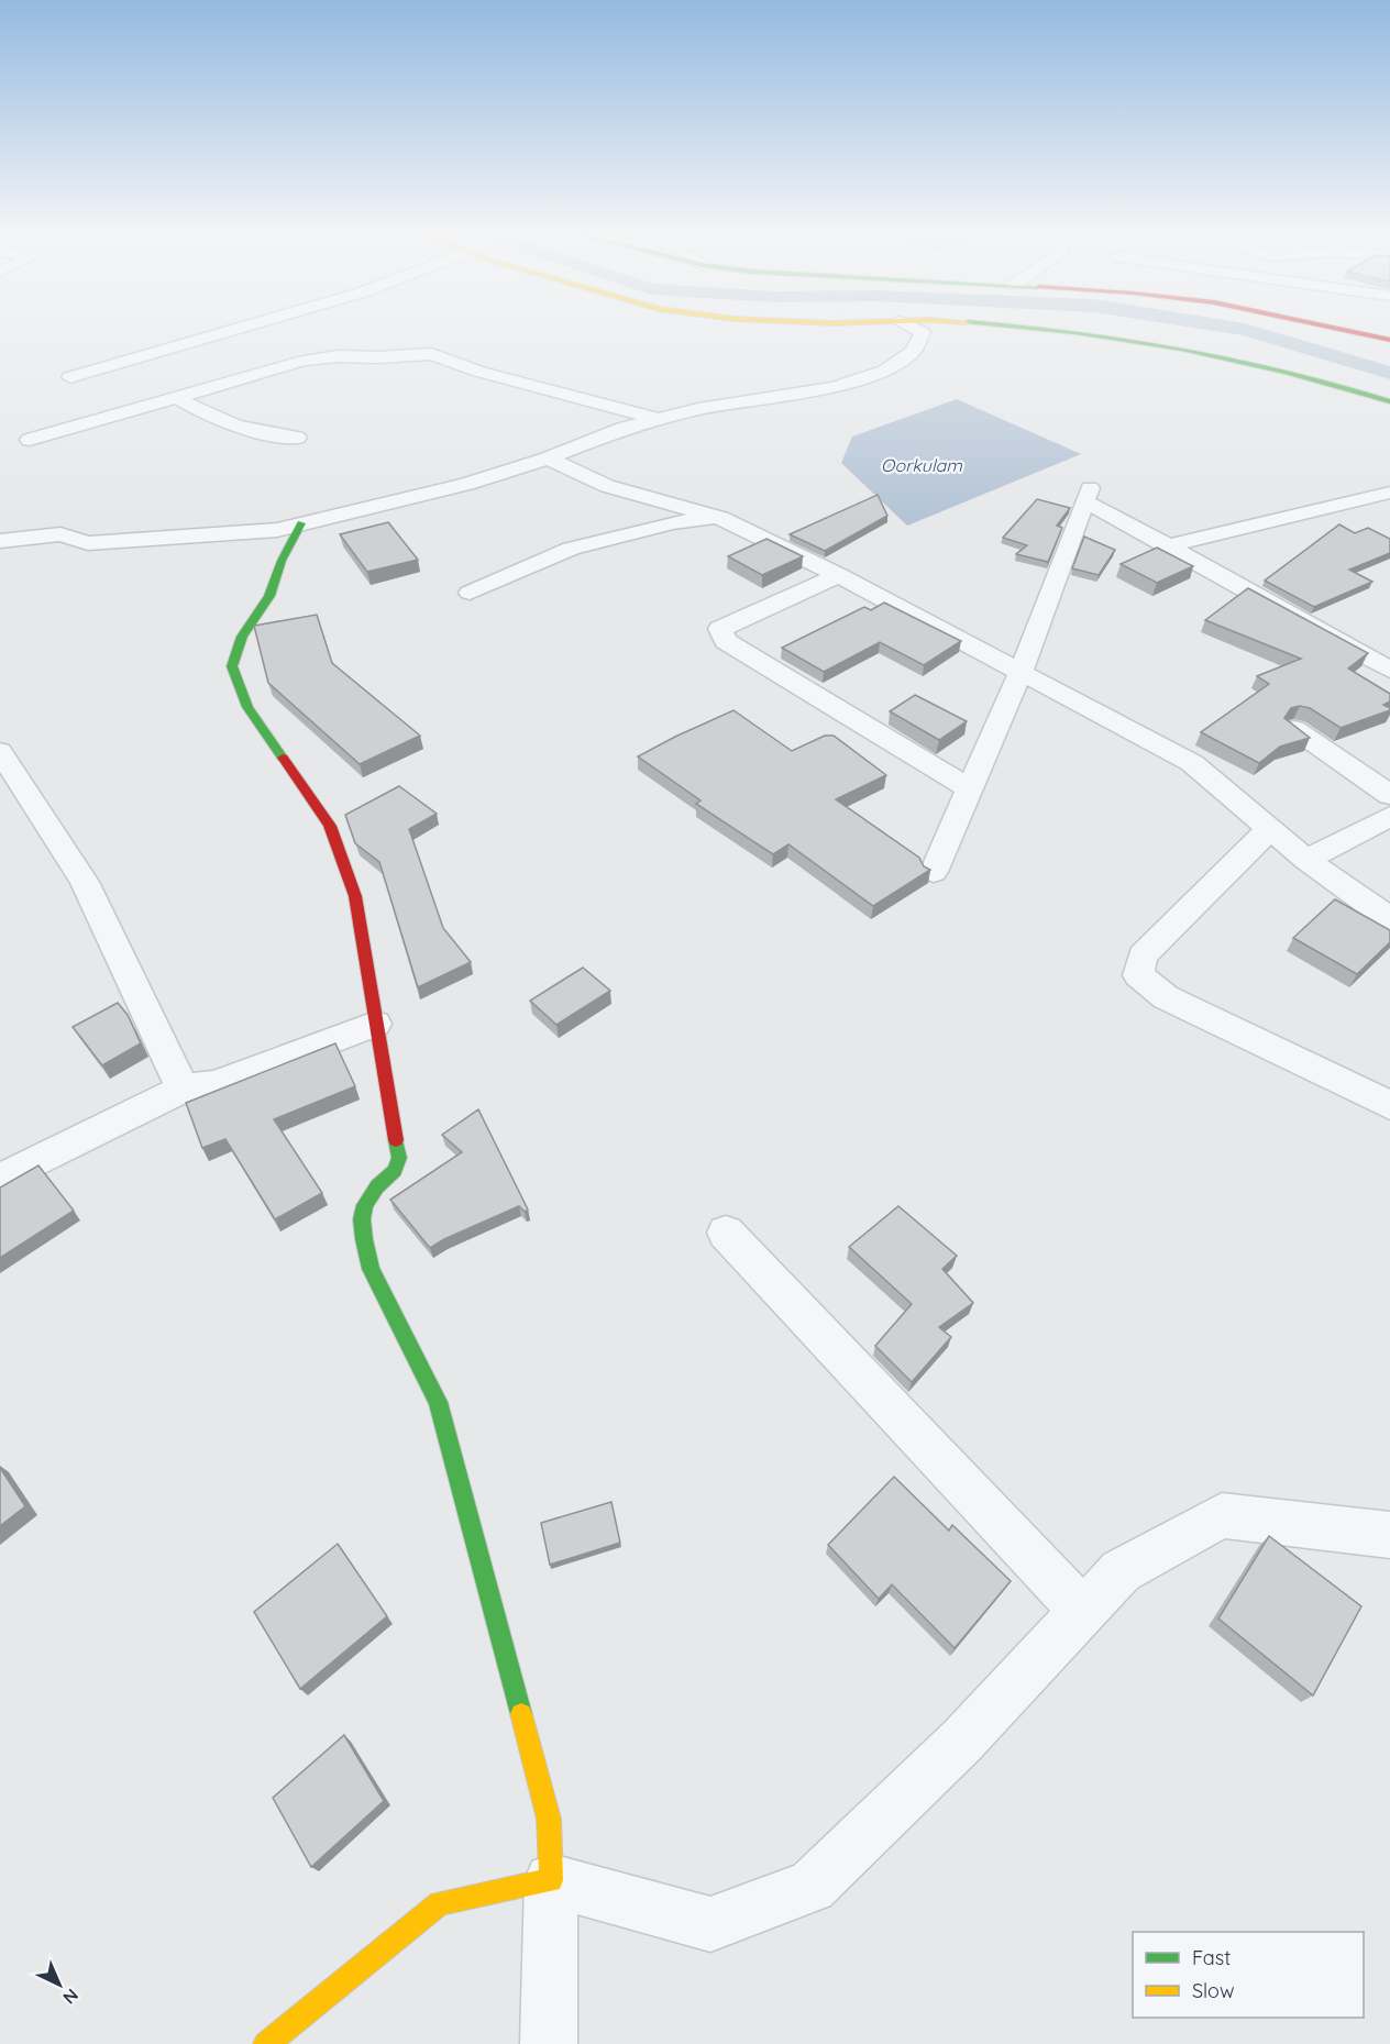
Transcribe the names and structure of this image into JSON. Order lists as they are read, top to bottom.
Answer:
{
  "water": ["Oorkulam"],
  "legend": ["Fast", "Slow"],
  "north": "bottom right"
}
